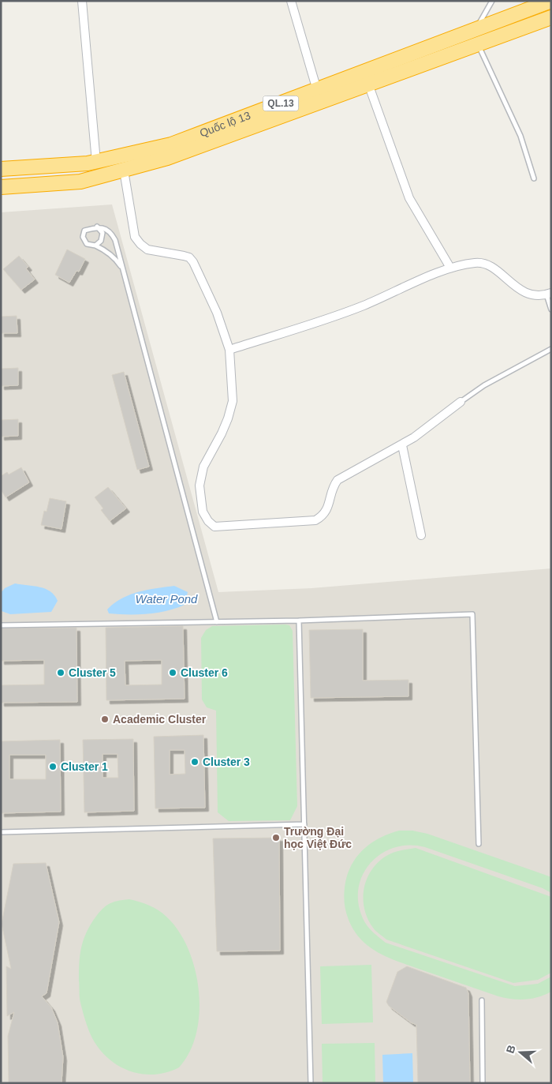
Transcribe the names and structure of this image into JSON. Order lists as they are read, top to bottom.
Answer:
{
  "streets": {
    "highway": ["QL.13", "Quốc lộ 13"]
  },
  "water": ["Water Pond"],
  "places": [
    "Cluster 5",
    "Cluster 6",
    "Academic Cluster",
    "Cluster 3",
    "Cluster 1",
    "Trường Đại học Việt Đức"
  ],
  "north": "left"
}
